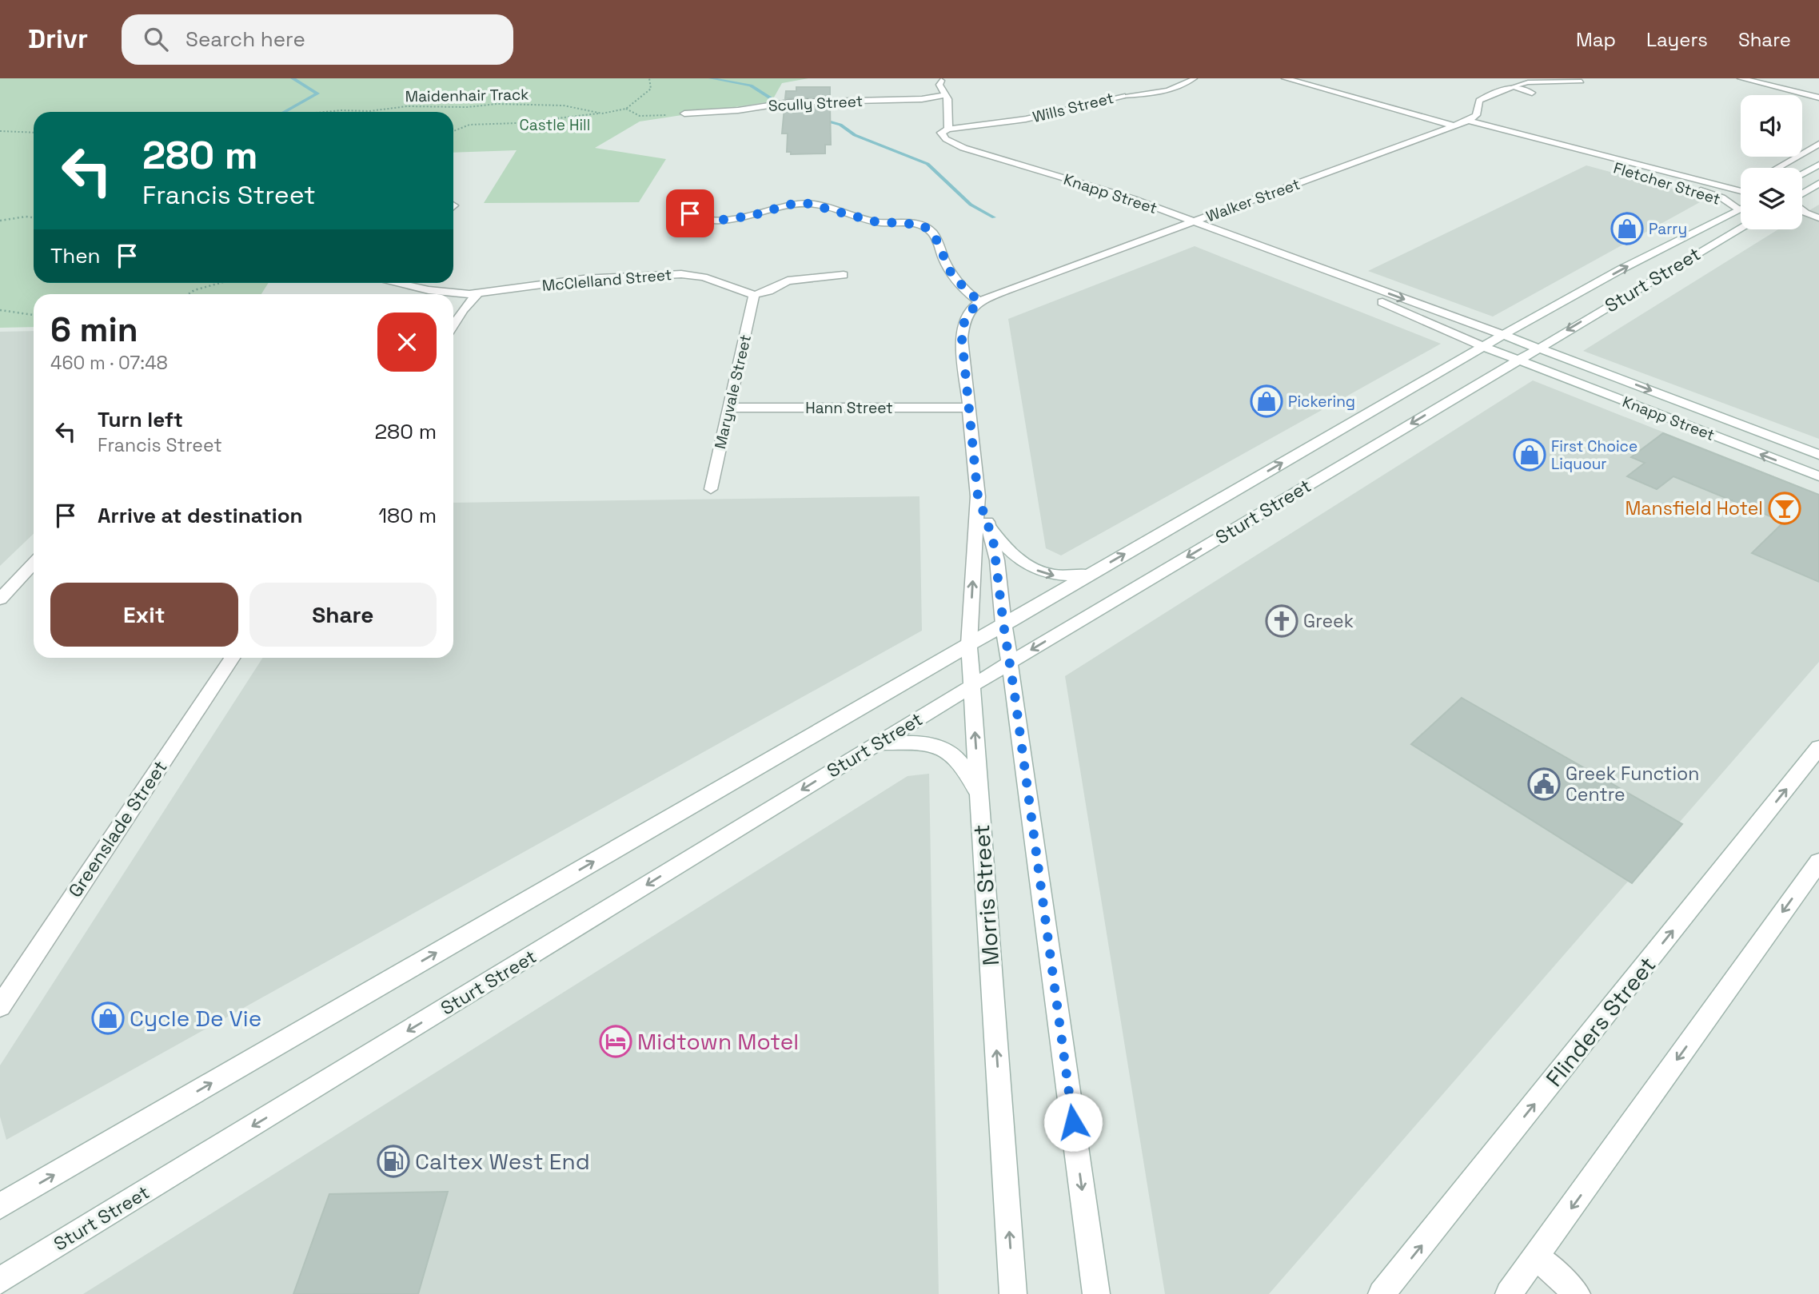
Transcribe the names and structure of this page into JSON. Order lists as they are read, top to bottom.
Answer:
{
  "streets": {
    "street": [
      "Scully Street",
      "Wills Street",
      "Fletcher Street",
      "Knapp Street",
      "Walker Street",
      "McClelland Street",
      "Sturt Street",
      "Maryvale Street",
      "Hann Street",
      "Greenslade Street",
      "Morris Street",
      "Flinders Street"
    ],
    "path": ["Maidenhair Track"]
  },
  "crossings": [
    ["Wills Street", "Knapp Street"],
    ["Fletcher Street", "Walker Street"],
    ["Knapp Street", "Walker Street"],
    ["Knapp Street", "Sturt Street"],
    ["Walker Street", "Morris Street"],
    ["McClelland Street", "Maryvale Street"],
    ["Sturt Street", "Morris Street"],
    ["Maryvale Street", "Hann Street"],
    ["Hann Street", "Morris Street"]
  ],
  "parks": ["Castle Hill"],
  "places": {
    "shop": [
      "Parry",
      "Pickering",
      "First Choice Liquour",
      "Cycle De Vie"
    ],
    "bar": ["Mansfield Hotel"],
    "church": ["Greek"],
    "public building": ["Greek Function Centre"],
    "hotel": ["Midtown Motel"],
    "fuel station": ["Caltex West End"]
  },
  "page": {
    "header": "Drivr",
    "search": "Search here",
    "nav": ["Map", "Layers", "Share"],
    "turn": ["280 m", "Francis Street"],
    "then": "Then",
    "heading": ["6 min", "460 m · 07:48"],
    "list": [
      {
        "name": "Turn left",
        "note": "Francis Street",
        "value": "280 m"
      },
      {
        "name": "Arrive at destination",
        "value": "180 m"
      }
    ],
    "buttons": ["Exit", "Share"]
  }
}
